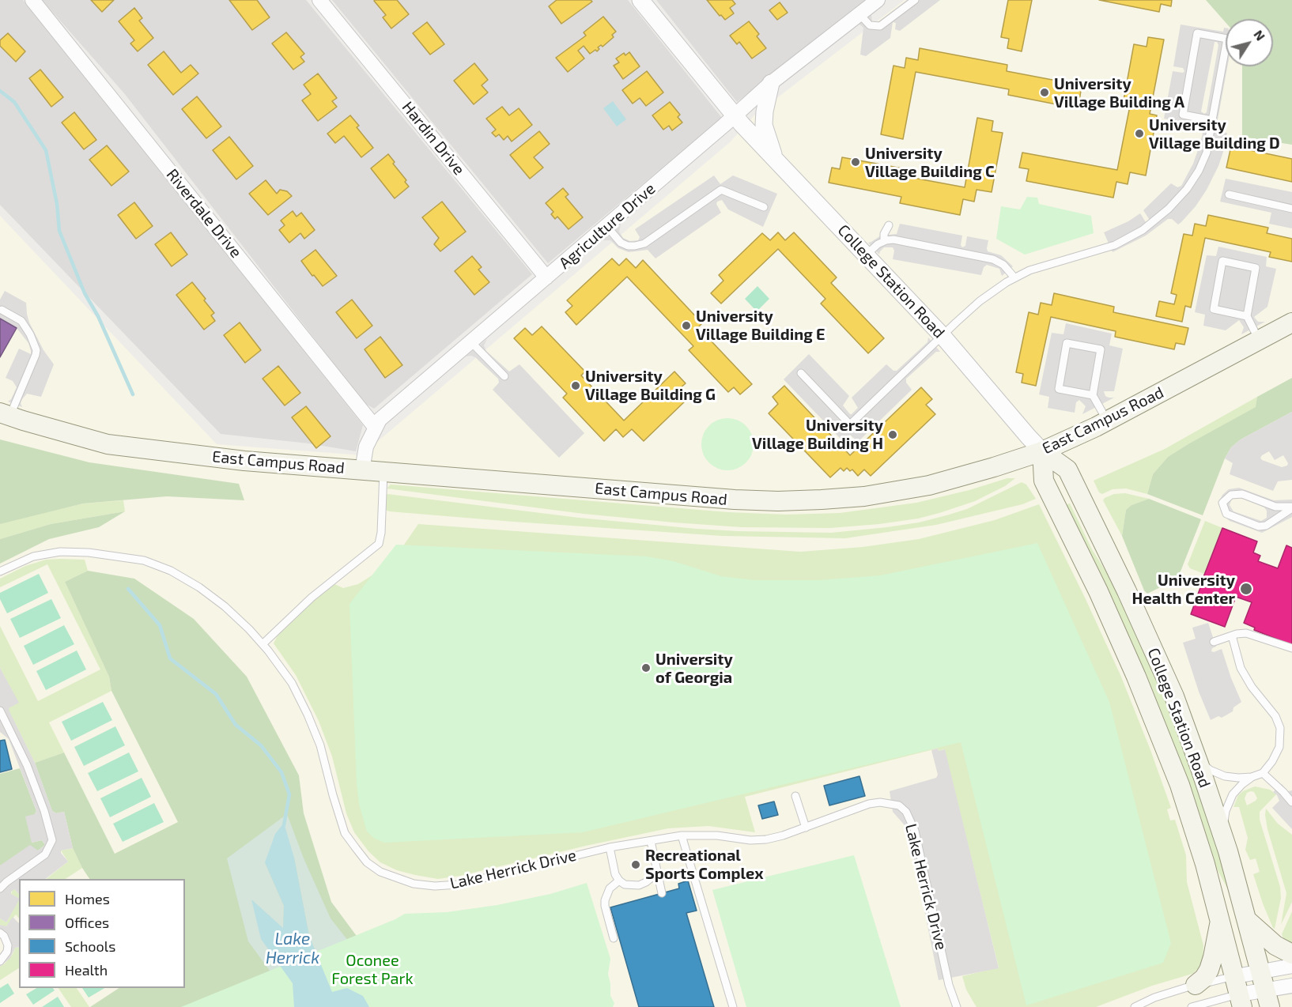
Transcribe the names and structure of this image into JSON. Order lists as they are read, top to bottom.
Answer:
{
  "streets": {
    "main road": ["College Station Road", "East Campus Road"],
    "street": ["Hardin Drive", "Riverdale Drive", "Agriculture Drive"],
    "lane": ["Lake Herrick Drive"]
  },
  "crossings": [
    ["Hardin Drive", "Agriculture Drive"],
    ["Riverdale Drive", "Agriculture Drive"],
    ["Agriculture Drive", "College Station Road"],
    ["Agriculture Drive", "East Campus Road"],
    ["College Station Road", "East Campus Road"]
  ],
  "water": ["Lake Herrick"],
  "parks": ["Oconee Forest Park"],
  "places": [
    "University Village Building A",
    "University Village Building D",
    "University Village Building C",
    "University Village Building E",
    "University Village Building G",
    "University Village Building H",
    "University Health Center",
    "University of Georgia",
    "Recreational Sports Complex"
  ],
  "legend": [
    "Homes",
    "Offices",
    "Schools",
    "Health"
  ],
  "north": "top right"
}
